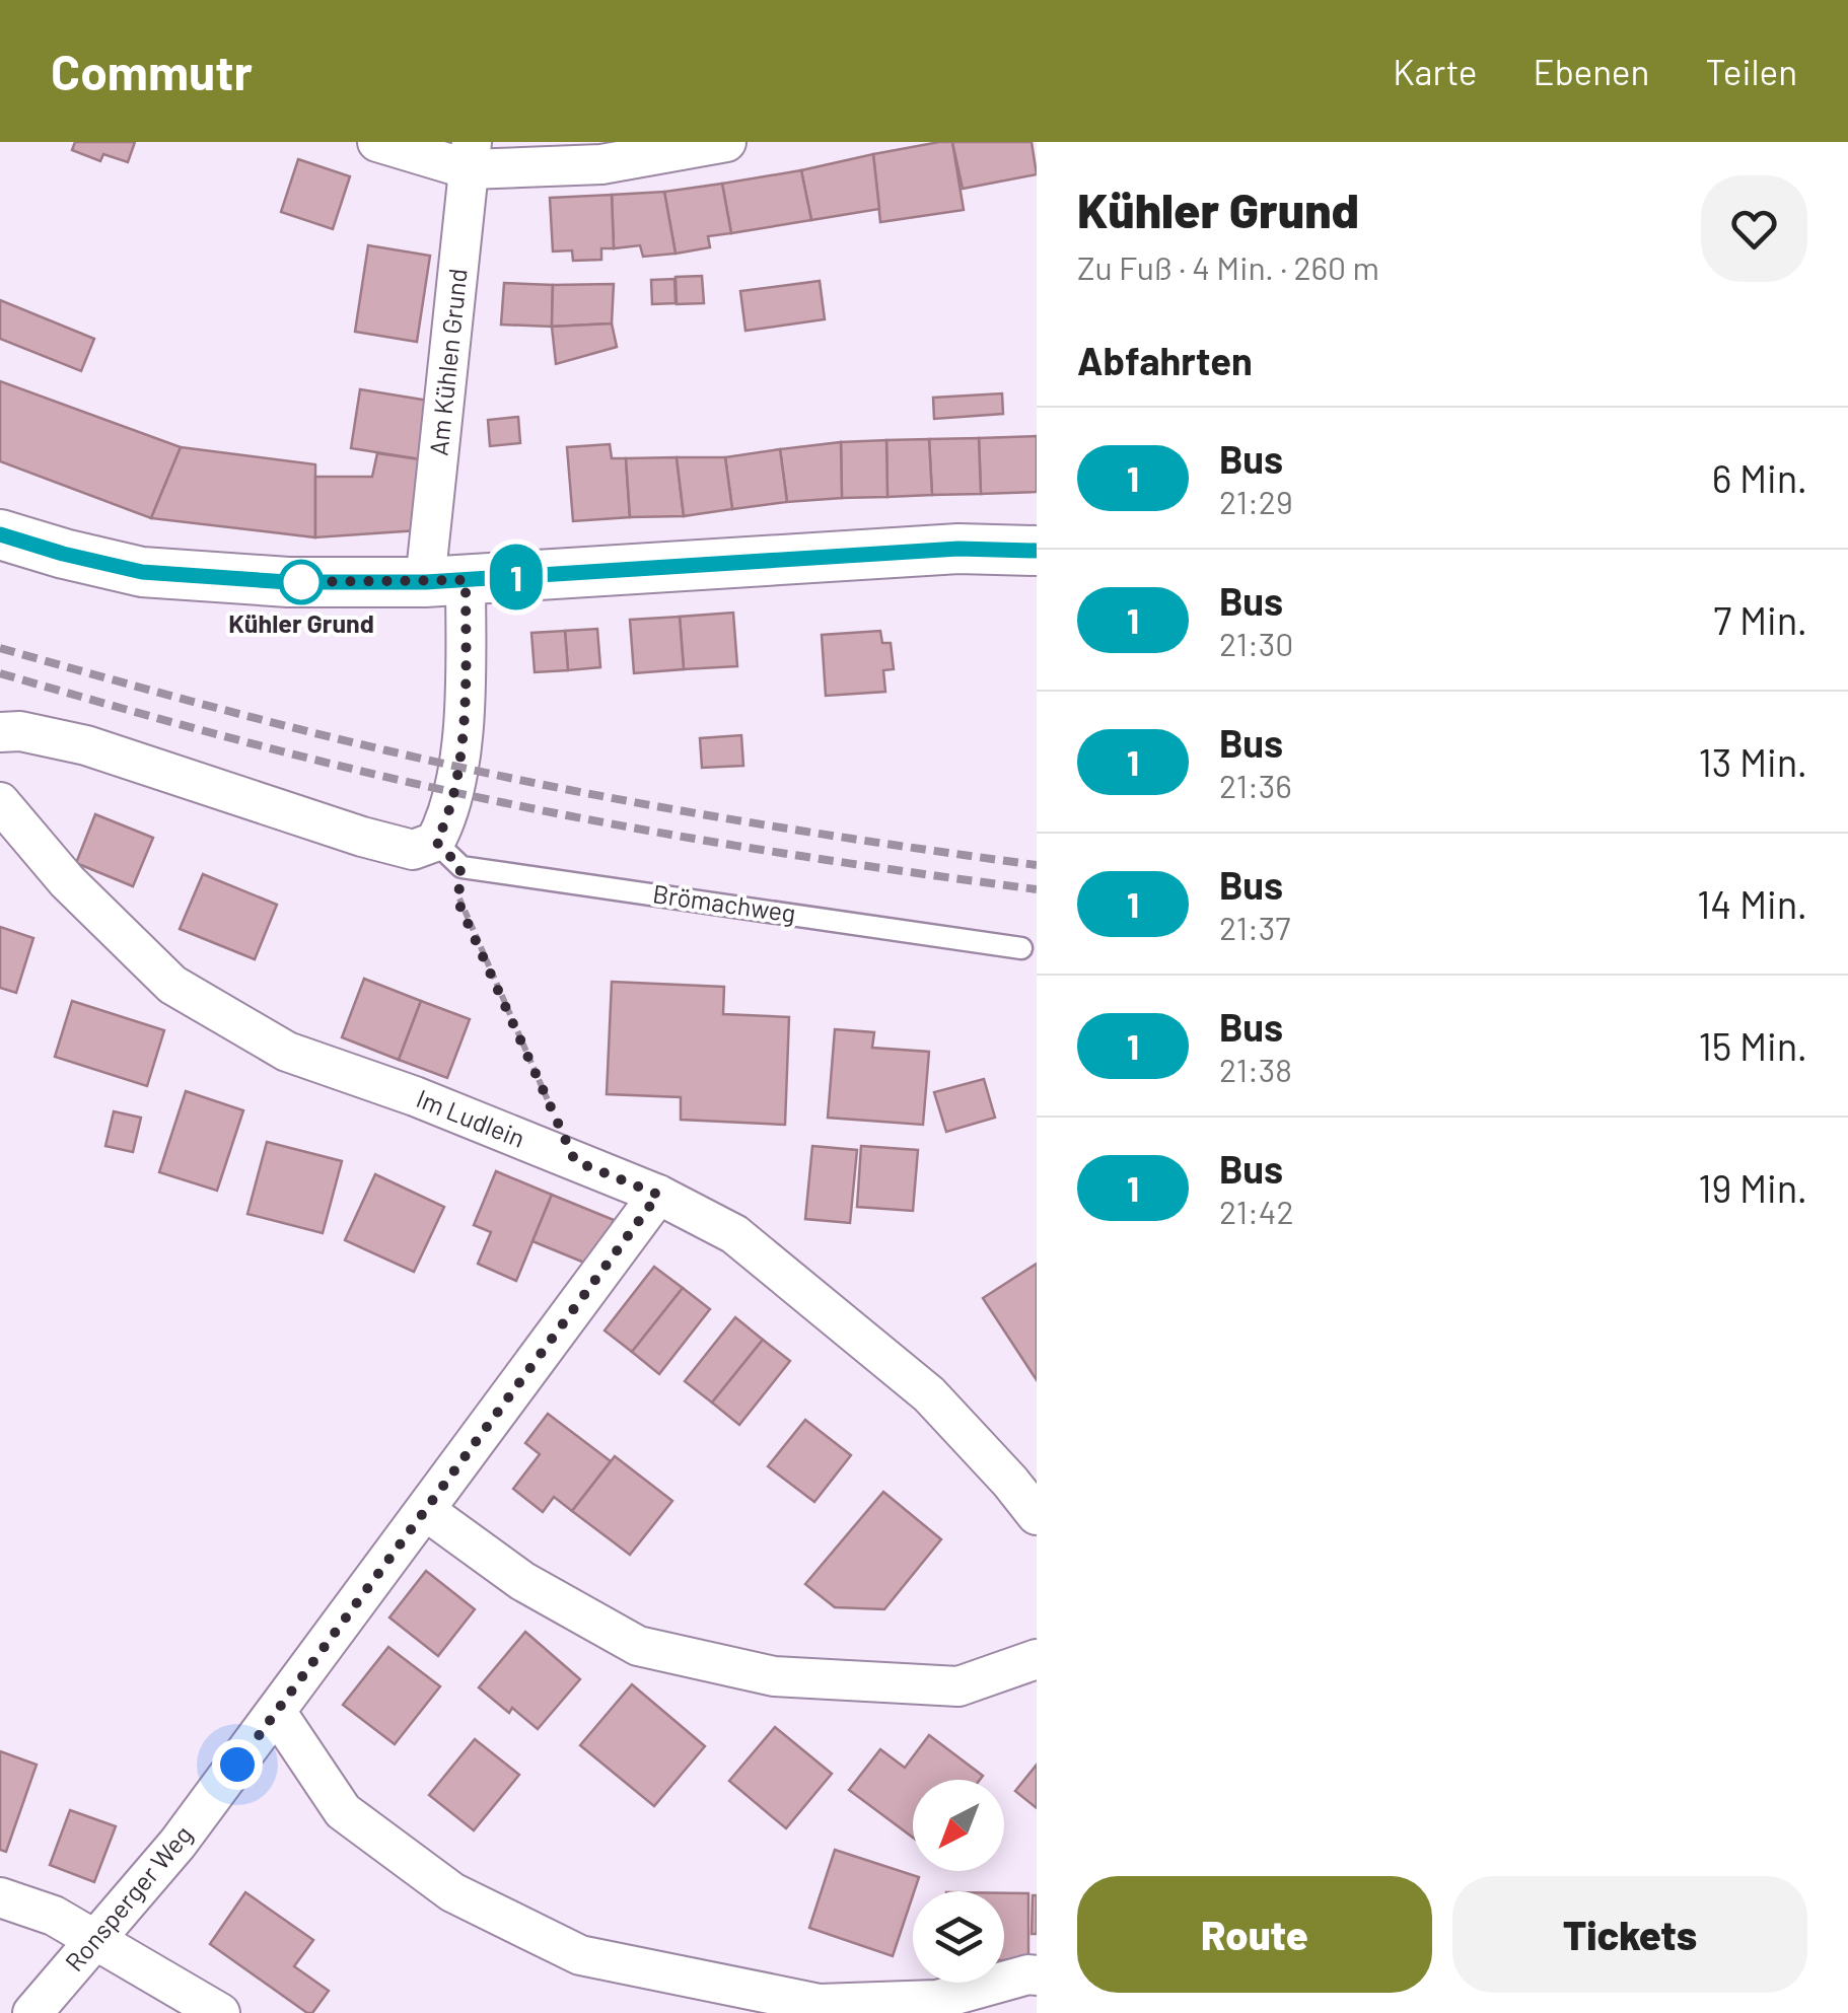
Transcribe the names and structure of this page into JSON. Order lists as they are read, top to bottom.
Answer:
{
  "streets": {
    "street": [
      "Am Kühlen Grund",
      "Brömachweg",
      "Im Ludlein",
      "Ronsperger Weg"
    ]
  },
  "crossings": [
    ["Im Ludlein", "Ronsperger Weg"]
  ],
  "places": ["Kühler Grund"],
  "lines": ["bus line 1"],
  "north": "bottom left",
  "page": {
    "header": "Commutr",
    "nav": ["Karte", "Ebenen", "Teilen"],
    "on_map": "1",
    "heading": [
      ["Kühler Grund", "Zu Fuß · 4 Min. · 260 m"],
      "Abfahrten"
    ],
    "list": [
      {
        "mark": "1",
        "name": "Bus",
        "note": "21:29",
        "value": "6 Min."
      },
      {
        "mark": "1",
        "name": "Bus",
        "note": "21:30",
        "value": "7 Min."
      },
      {
        "mark": "1",
        "name": "Bus",
        "note": "21:36",
        "value": "13 Min."
      },
      {
        "mark": "1",
        "name": "Bus",
        "note": "21:37",
        "value": "14 Min."
      },
      {
        "mark": "1",
        "name": "Bus",
        "note": "21:38",
        "value": "15 Min."
      },
      {
        "mark": "1",
        "name": "Bus",
        "note": "21:42",
        "value": "19 Min."
      }
    ],
    "buttons": ["Route", "Tickets"]
  }
}
